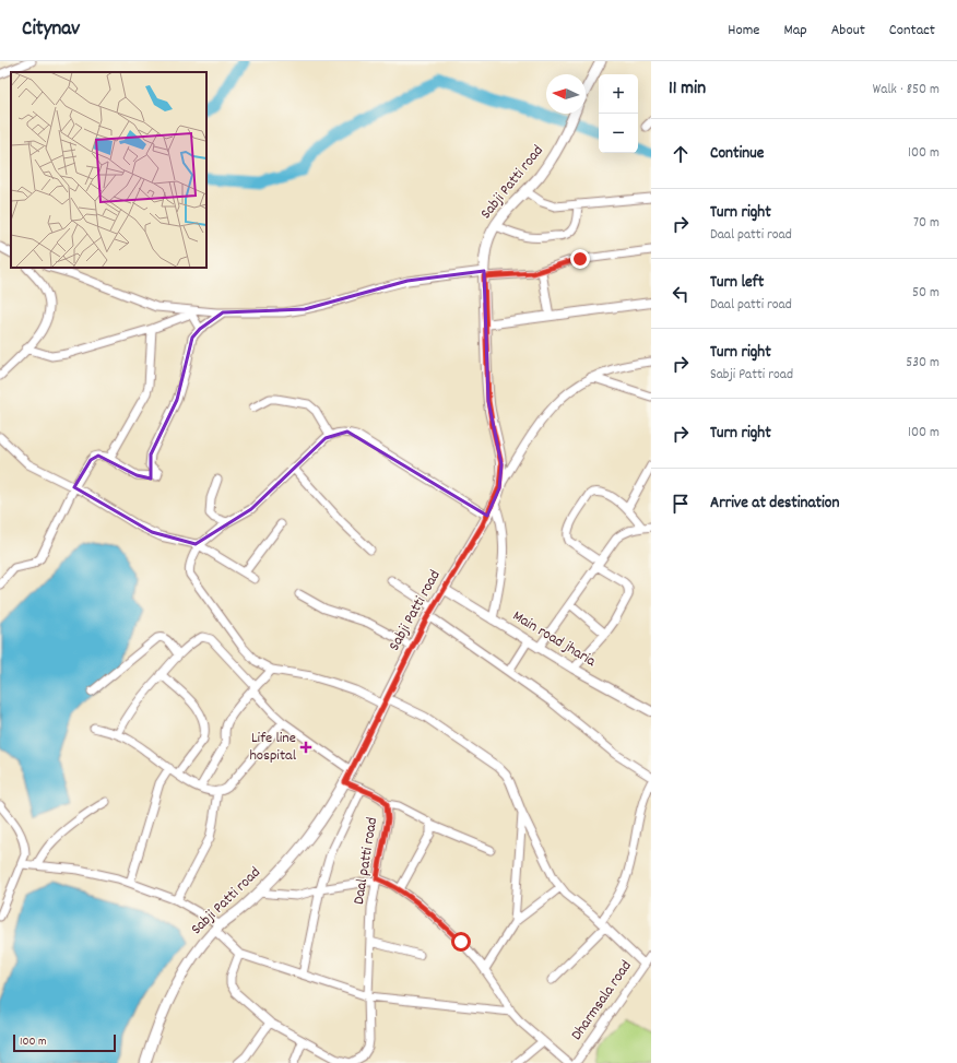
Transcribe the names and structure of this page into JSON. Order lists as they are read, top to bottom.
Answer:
{
  "streets": {
    "main road": ["Sabji Patti road"],
    "street": ["Main road jharia", "Daal patti road", "Dharmsala road"]
  },
  "crossings": [
    ["Sabji Patti road", "Main road jharia"],
    ["Sabji Patti road", "Daal patti road"]
  ],
  "places": {
    "health": ["Life line hospital"]
  },
  "scale_bar": "100 m",
  "north": "left",
  "page": {
    "header": "Citynav",
    "nav": [
      "Home",
      "Map",
      "About",
      "Contact"
    ],
    "heading": ["11 min", "Walk · 850 m"],
    "map_buttons": ["+", "−"],
    "list": [
      ["Continue", "100 m"],
      ["Turn right", "Daal patti road", "70 m"],
      ["Turn left", "Daal patti road", "50 m"],
      ["Turn right", "Sabji Patti road", "530 m"],
      ["Turn right", "100 m"],
      "Arrive at destination"
    ],
    "scale": "100 m"
  }
}
